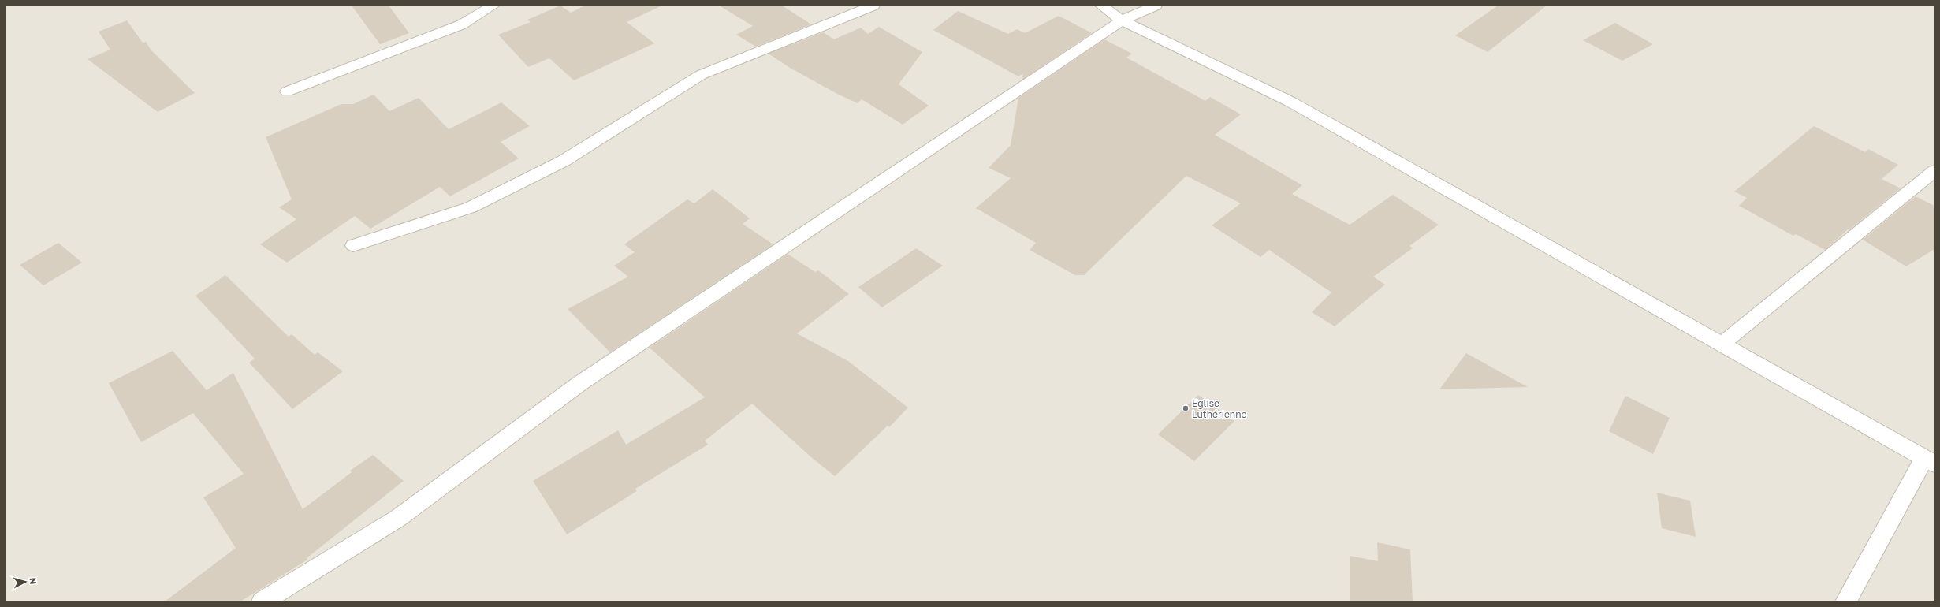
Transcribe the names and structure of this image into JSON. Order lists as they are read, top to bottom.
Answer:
{
  "places": ["Eglise Luthérienne"],
  "north": "right"
}
